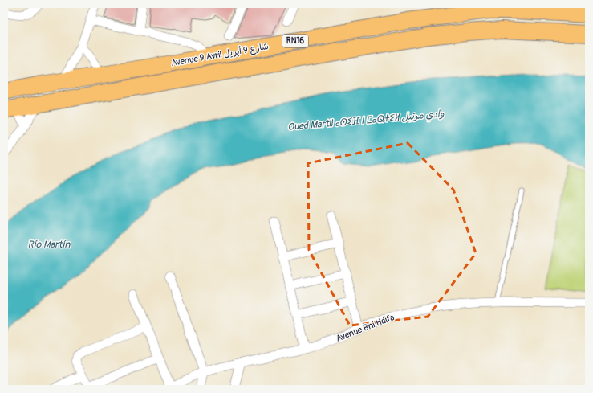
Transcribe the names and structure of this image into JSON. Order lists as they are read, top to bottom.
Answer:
{
  "streets": {
    "highway": ["RN16", "Avenue 9 Avril شارع 9 أبريل"],
    "street": ["Avenue Bni Hdifa"]
  },
  "water": ["Oued Martil ⴰⵙⵉⴼ ⵏ ⵎⴰⵕⵜⵉⵍ وادي مرتيل", "Río Martín"]
}
